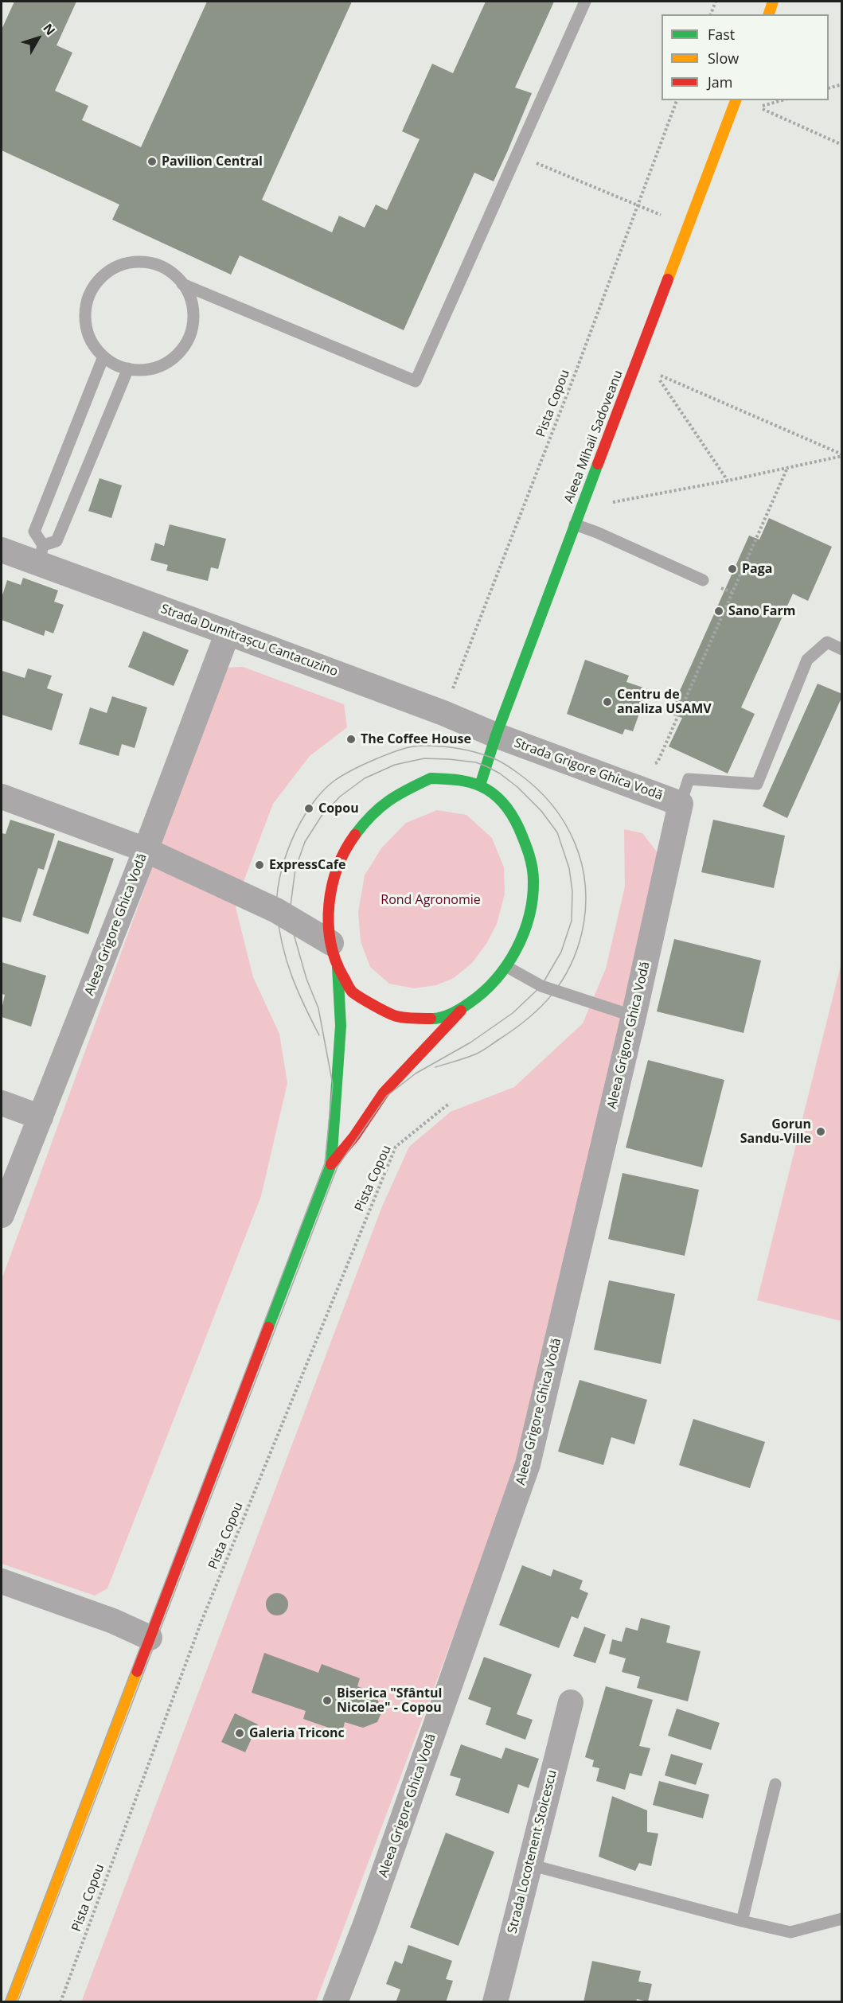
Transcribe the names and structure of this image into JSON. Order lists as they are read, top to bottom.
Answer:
{
  "streets": {
    "main road": ["Aleea Mihail Sadoveanu"],
    "street": [
      "Strada Dumitrașcu Cantacuzino",
      "Strada Grigore Ghica Vodă",
      "Aleea Grigore Ghica Vodă",
      "Strada Locotenent Stoicescu"
    ],
    "path": ["Pista Copou"]
  },
  "crossings": [
    ["Pista Copou", "Strada Dumitrașcu Cantacuzino"],
    ["Aleea Mihail Sadoveanu", "Strada Dumitrașcu Cantacuzino"],
    ["Aleea Mihail Sadoveanu", "Strada Grigore Ghica Vodă"],
    ["Strada Dumitrașcu Cantacuzino", "Strada Grigore Ghica Vodă"],
    ["Strada Dumitrașcu Cantacuzino", "Aleea Grigore Ghica Vodă"],
    ["Strada Grigore Ghica Vodă", "Aleea Grigore Ghica Vodă"]
  ],
  "parks": ["Rond Agronomie"],
  "places": [
    "Pavilion Central",
    "Paga",
    "Sano Farm",
    "Centru de analiza USAMV",
    "The Coffee House",
    "Copou",
    "ExpressCafe",
    "Gorun Sandu-Ville",
    "Biserica \"Sfântul Nicolae\" - Copou",
    "Galeria Triconc"
  ],
  "legend": ["Fast", "Slow", "Jam"],
  "north": "top right"
}
